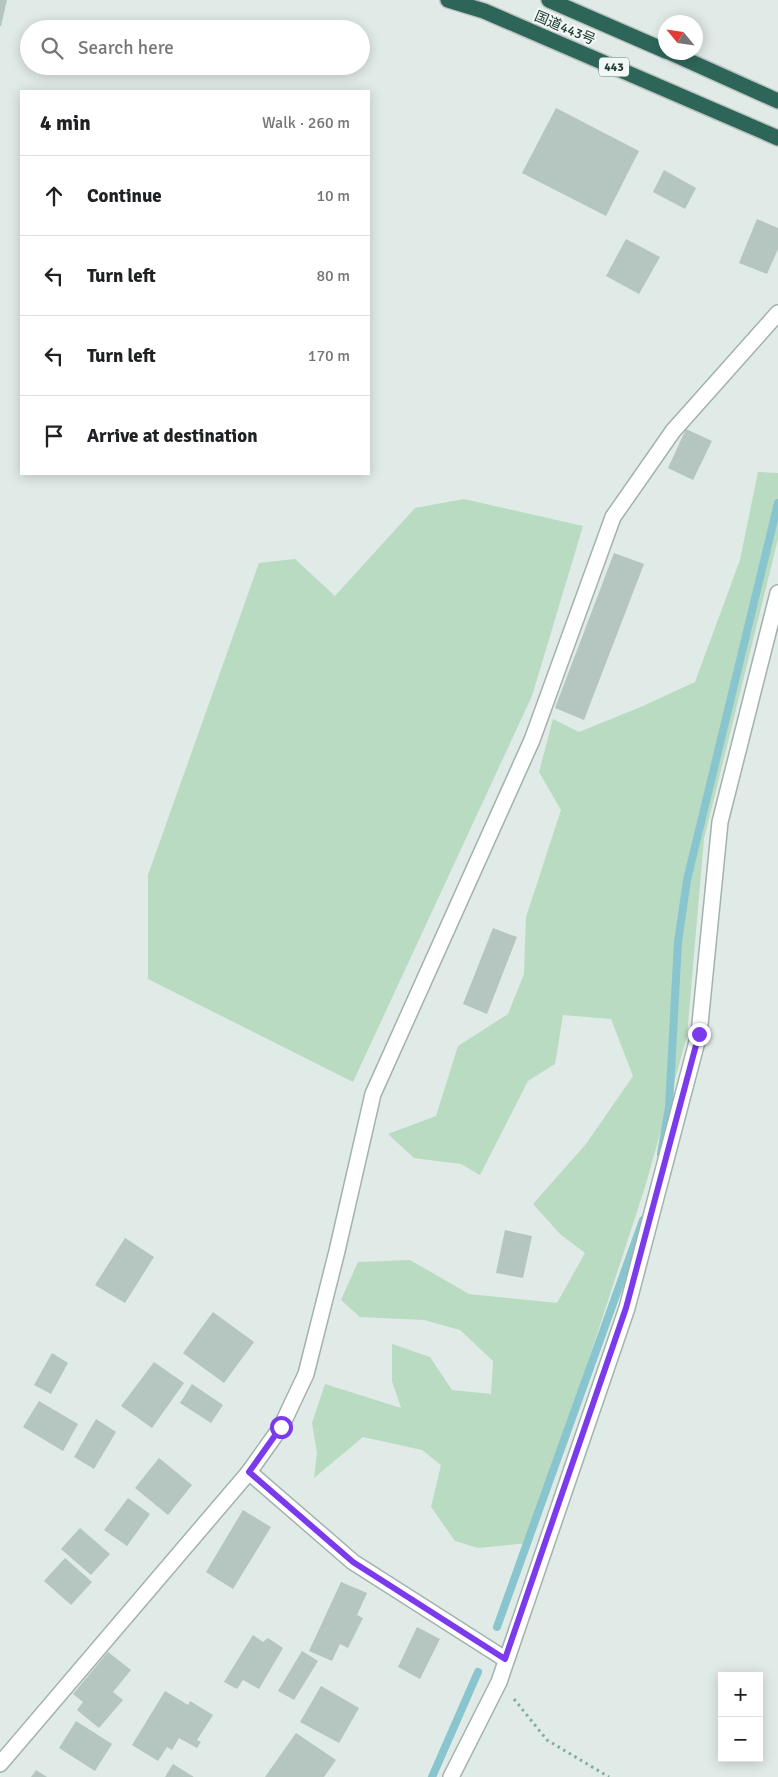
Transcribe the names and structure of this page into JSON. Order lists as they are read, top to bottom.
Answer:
{
  "streets": {
    "highway": ["国道443号", "443"]
  },
  "north": "top left",
  "page": {
    "search": "Search here",
    "heading": ["4 min", "Walk · 260 m"],
    "list": [
      ["Continue", "10 m"],
      ["Turn left", "80 m"],
      ["Turn left", "170 m"],
      "Arrive at destination"
    ],
    "map_buttons": ["+", "−"]
  }
}
